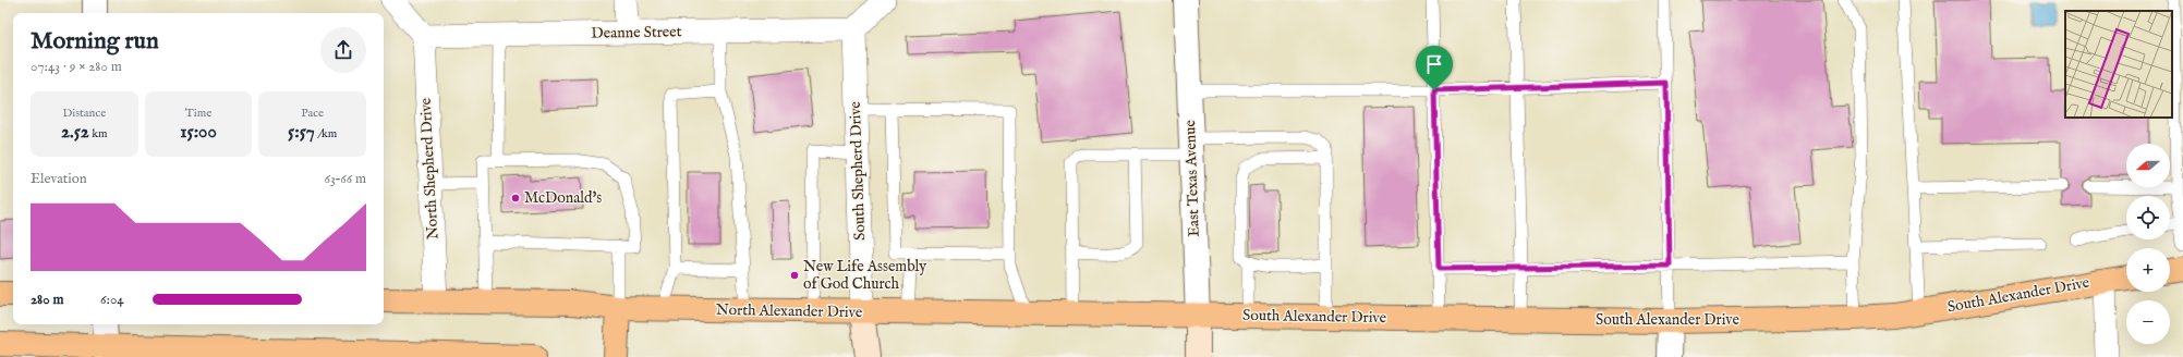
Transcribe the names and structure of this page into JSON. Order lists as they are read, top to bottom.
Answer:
{
  "streets": {
    "main road": ["East Texas Avenue", "South Alexander Drive", "North Alexander Drive"],
    "street": ["Deanne Street", "North Shepherd Drive", "South Shepherd Drive"]
  },
  "crossings": [
    ["Deanne Street", "North Shepherd Drive"],
    ["Deanne Street", "South Shepherd Drive"],
    ["North Shepherd Drive", "North Alexander Drive"],
    ["South Shepherd Drive", "North Alexander Drive"],
    ["East Texas Avenue", "South Alexander Drive"],
    ["East Texas Avenue", "North Alexander Drive"],
    ["South Alexander Drive", "North Alexander Drive"]
  ],
  "places": ["McDonald's", "New Life Assembly of God Church"],
  "north": "left",
  "page": {
    "heading": ["Morning run", "07:43 · 9 × 280 m"],
    "stats": [
      ["Distance", "2.52 km"],
      ["Time", "15:00"],
      ["Pace", "5:57 /km"]
    ],
    "map_buttons": ["+", "−"],
    "chart": ["Elevation", "63–66 m"],
    "list": [
      {
        "name": "280 m",
        "note": "6:04"
      }
    ]
  }
}
